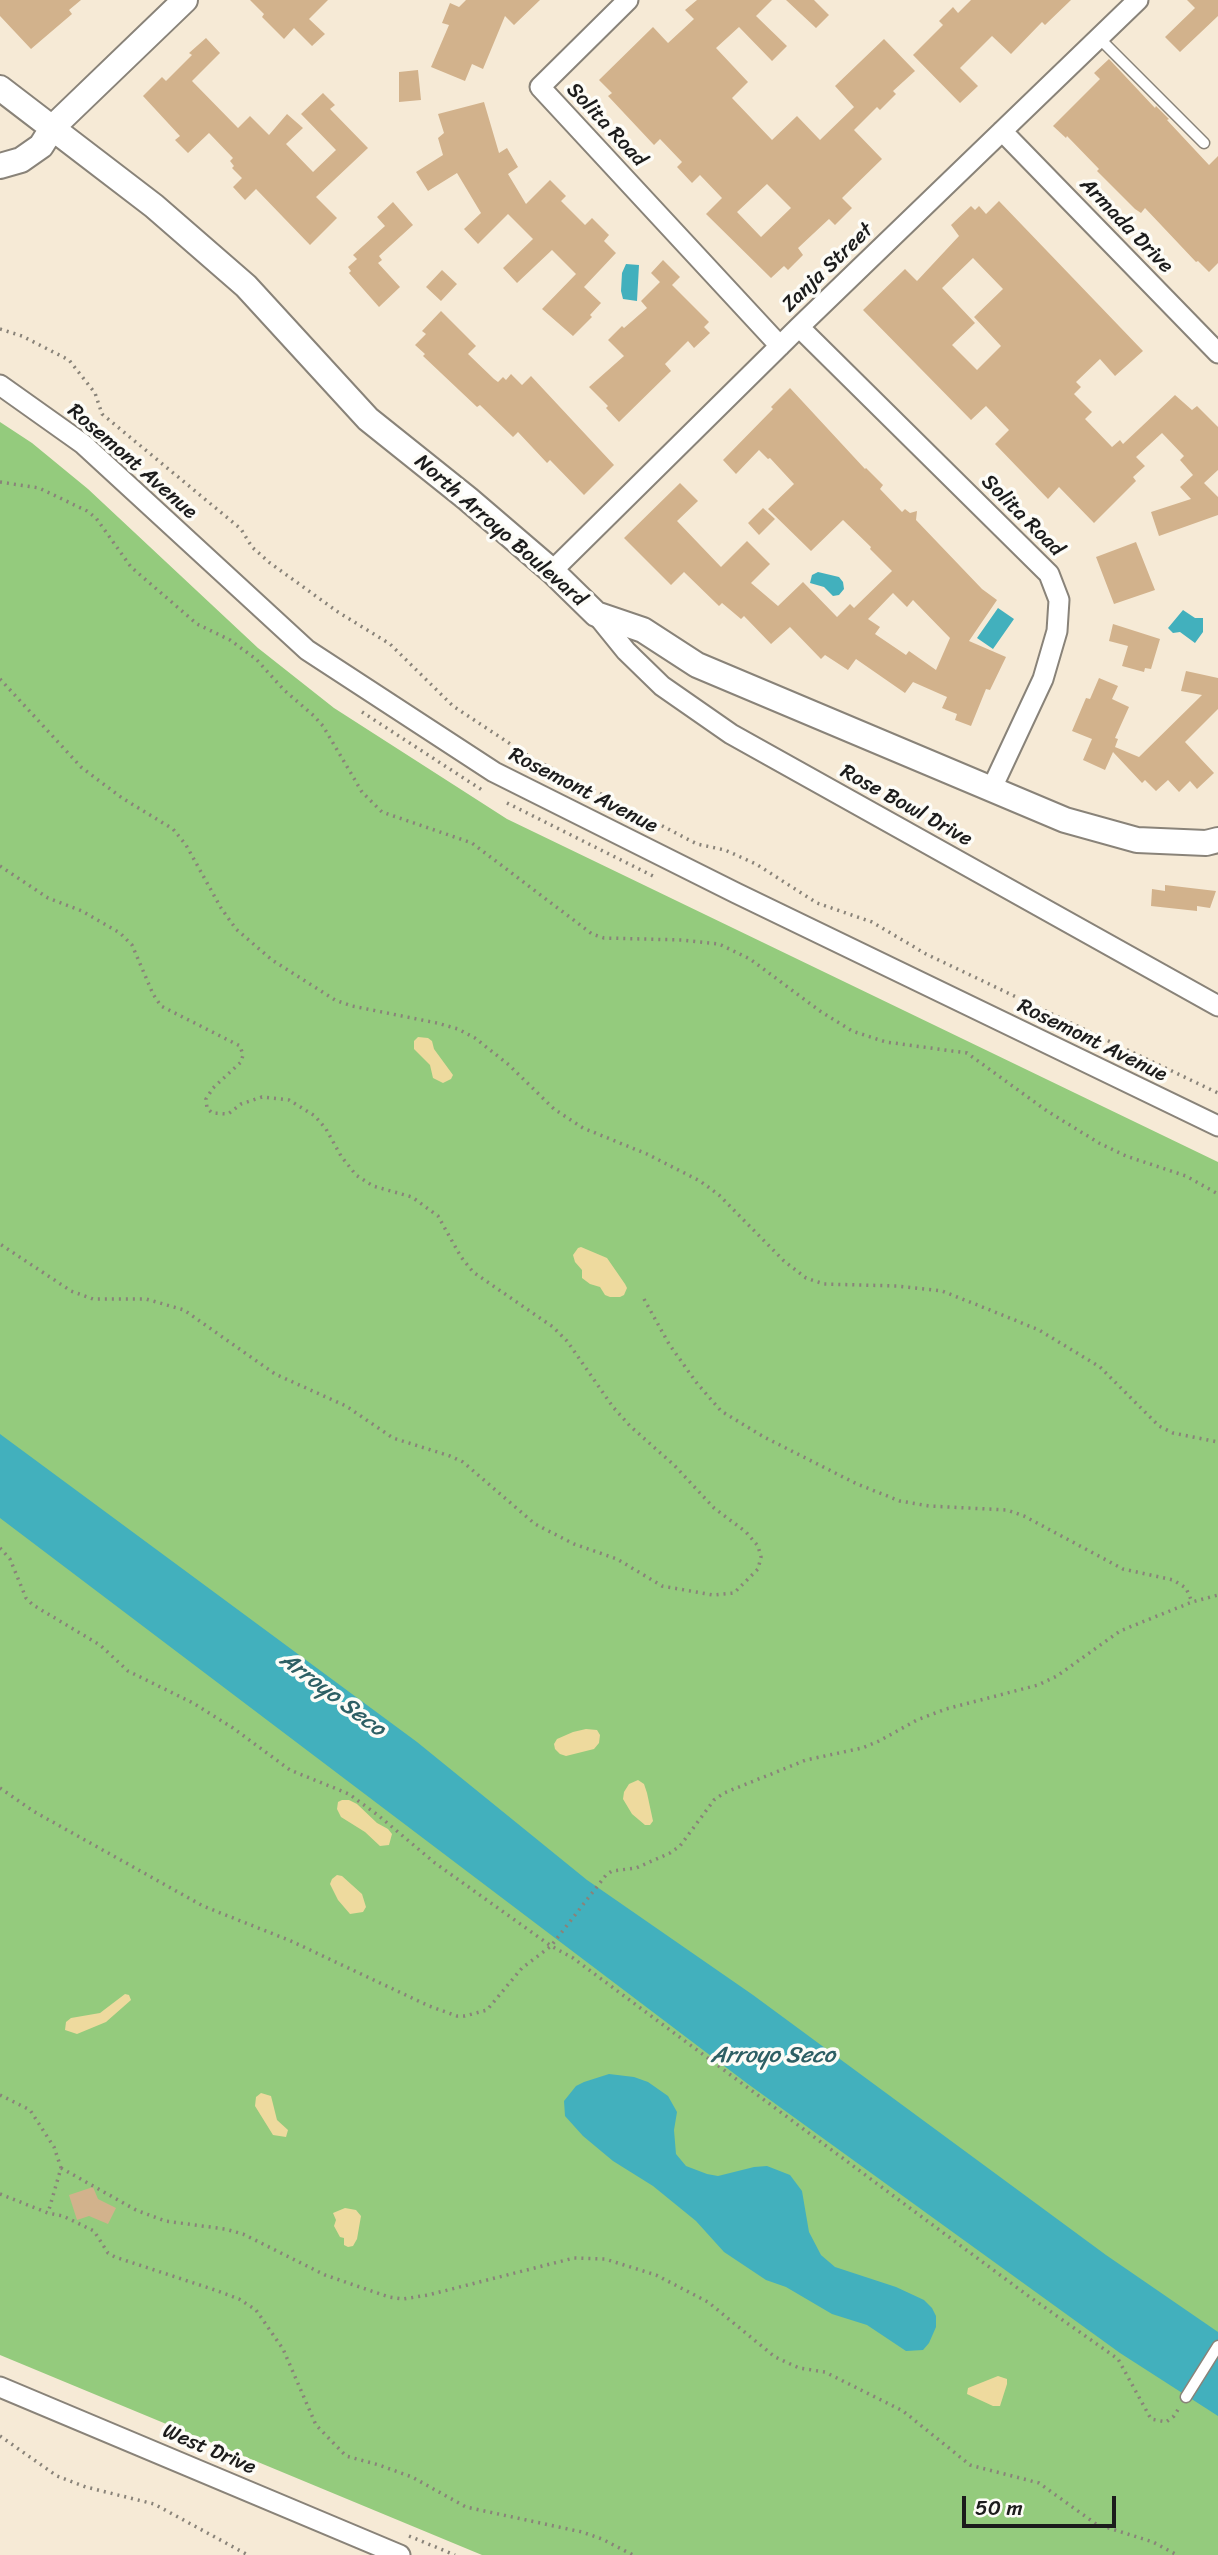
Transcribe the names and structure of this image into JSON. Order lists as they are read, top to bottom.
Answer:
{
  "streets": {
    "street": [
      "Solita Road",
      "Armada Drive",
      "Zanja Street",
      "Rosemont Avenue",
      "North Arroyo Boulevard",
      "Rose Bowl Drive",
      "West Drive"
    ]
  },
  "crossings": [
    ["Solita Road", "Zanja Street"],
    ["Solita Road", "North Arroyo Boulevard"],
    ["Armada Drive", "Zanja Street"],
    ["Zanja Street", "North Arroyo Boulevard"],
    ["North Arroyo Boulevard", "Rose Bowl Drive"]
  ],
  "water": ["Arroyo Seco"],
  "scale_bar": "50 m"
}
